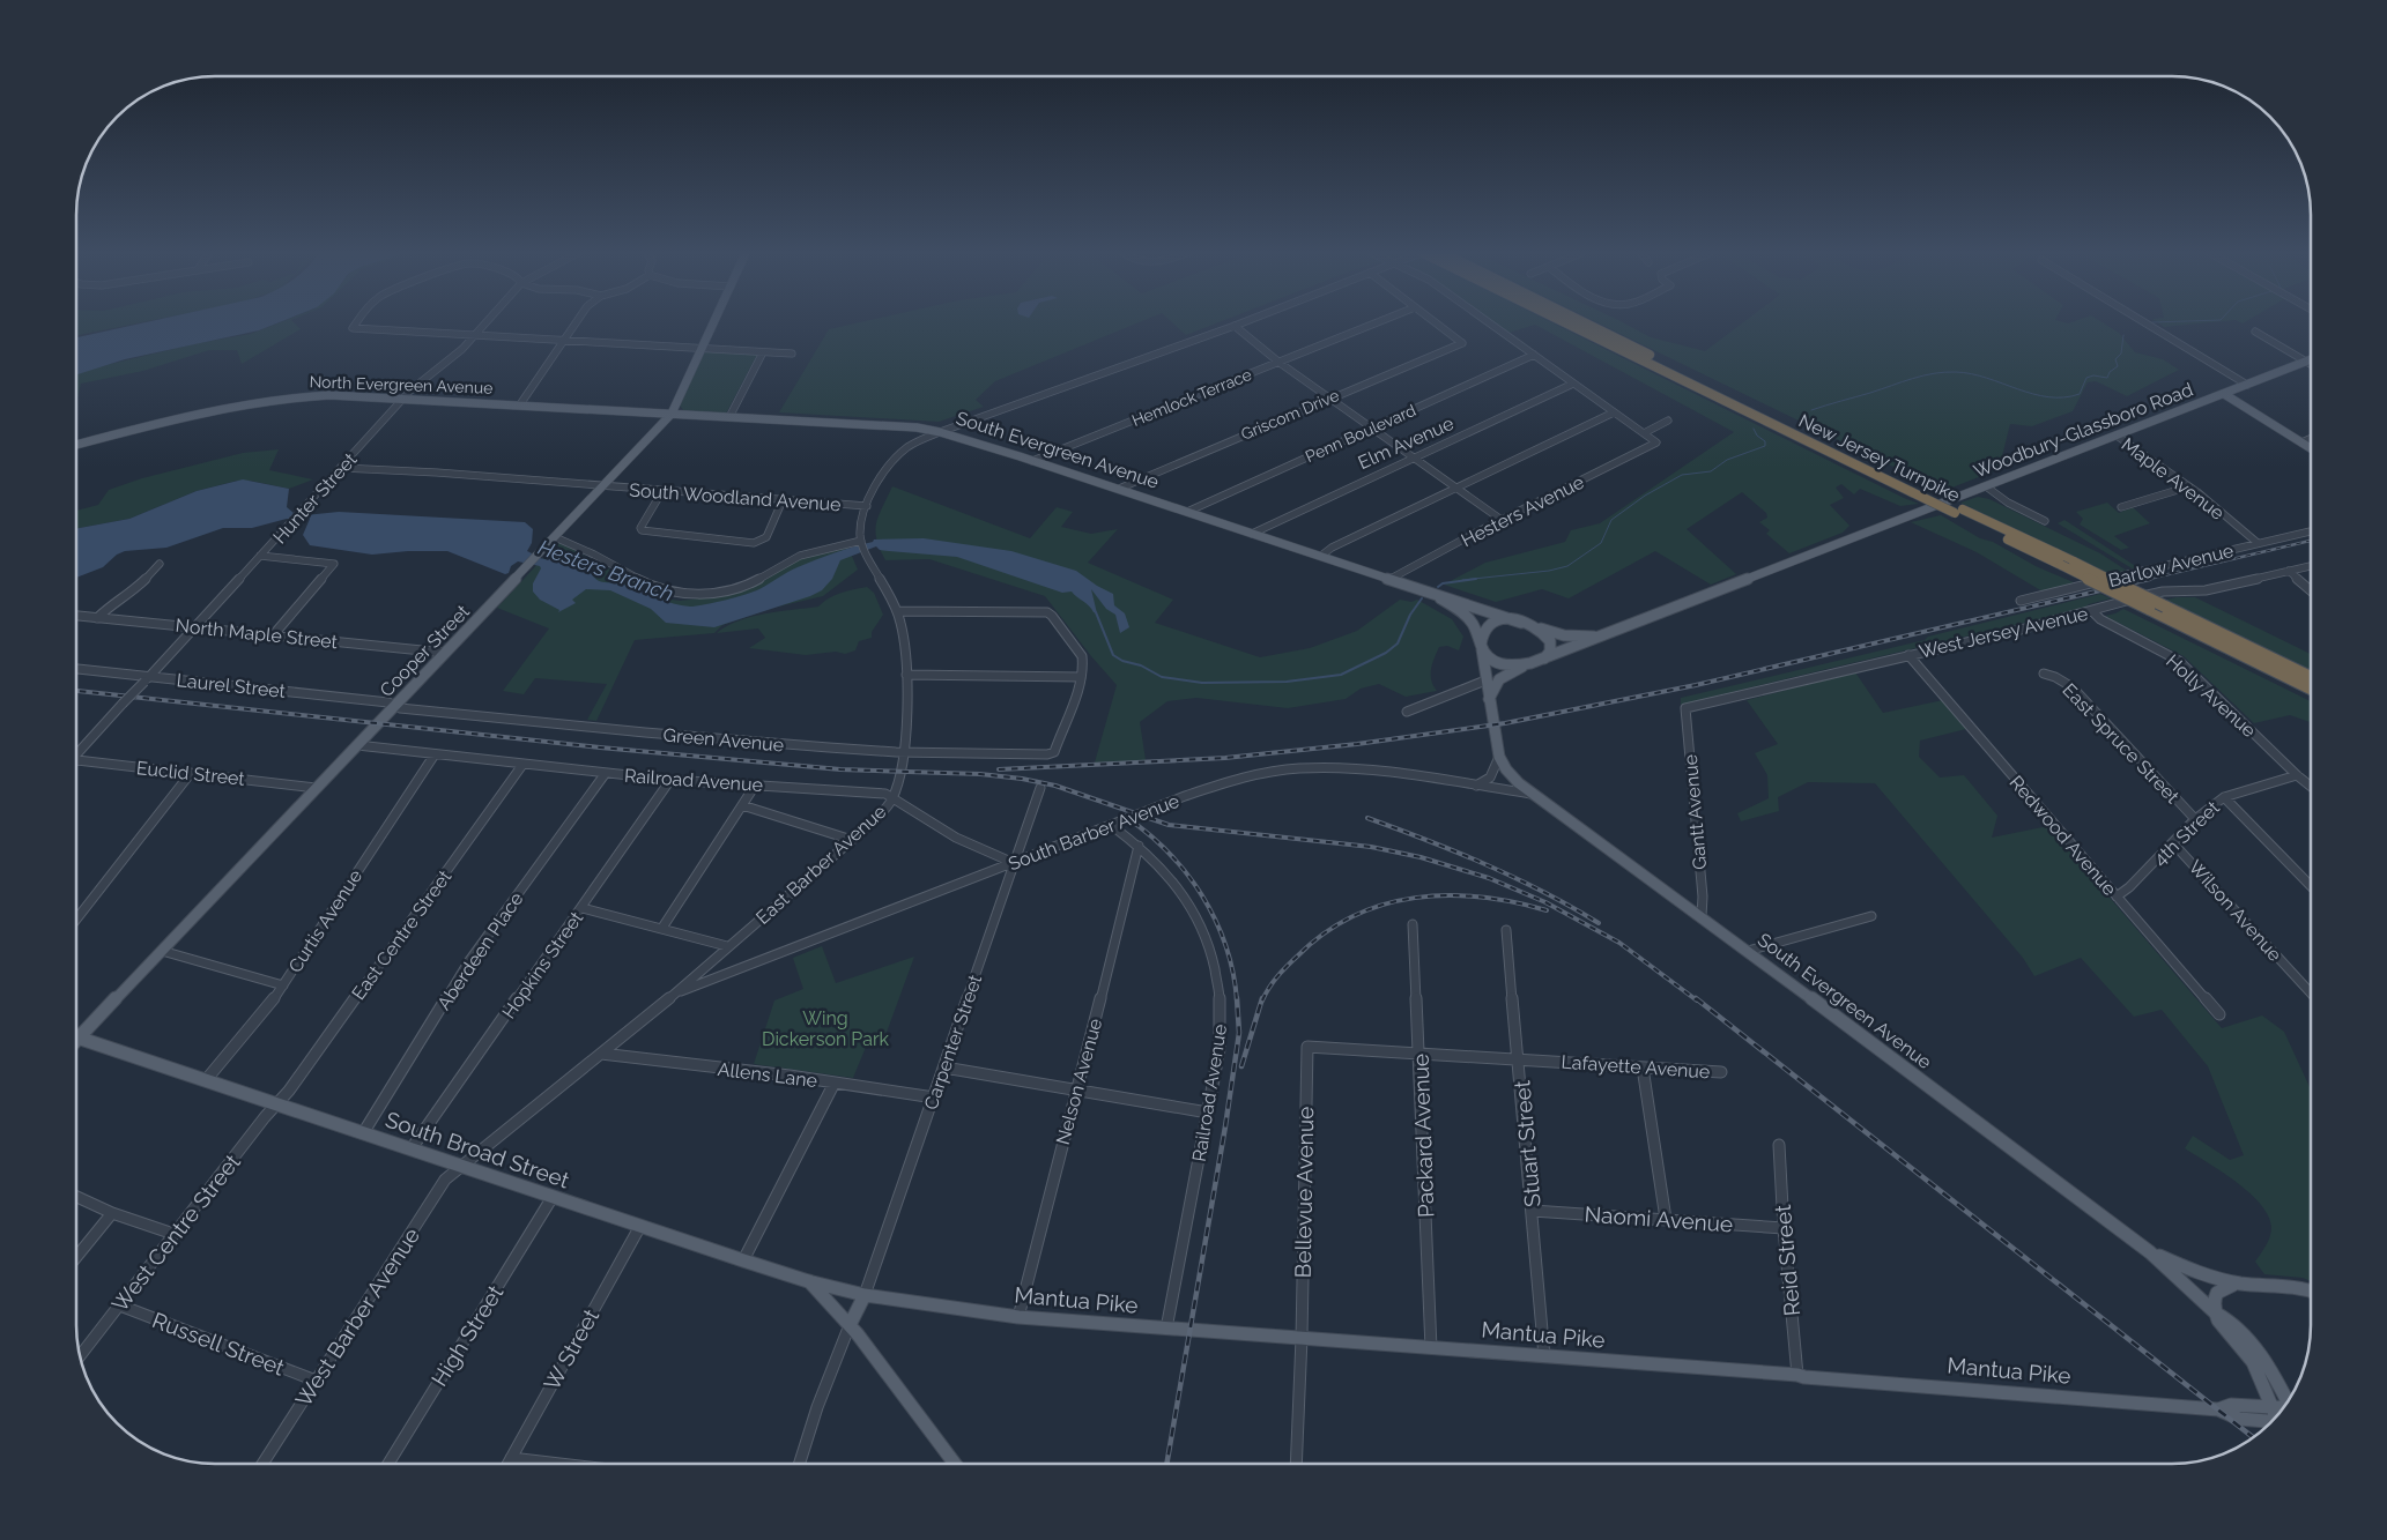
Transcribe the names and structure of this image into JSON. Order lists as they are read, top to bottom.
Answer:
{
  "streets": {
    "highway": ["New Jersey Turnpike"],
    "main road": [
      "North Evergreen Avenue",
      "Woodbury-Glassboro Road",
      "South Evergreen Avenue",
      "Cooper Street",
      "South Broad Street",
      "Mantua Pike"
    ],
    "street": [
      "Hemlock Terrace",
      "Griscom Drive",
      "Penn Boulevard",
      "Elm Avenue",
      "Maple Avenue",
      "South Woodland Avenue",
      "Hunter Street",
      "Hesters Avenue",
      "Barlow Avenue",
      "West Jersey Avenue",
      "North Maple Street",
      "Laurel Street",
      "Holly Avenue",
      "Green Avenue",
      "East Spruce Street",
      "Euclid Street",
      "Railroad Avenue",
      "Gantt Avenue",
      "South Barber Avenue",
      "4th Street",
      "Redwood Avenue",
      "East Barber Avenue",
      "Wilson Avenue",
      "Curtis Avenue",
      "East Centre Street",
      "Aberdeen Place",
      "Hopkins Street",
      "Carpenter Street",
      "Lafayette Avenue",
      "Allens Lane",
      "Nelson Avenue",
      "Packard Avenue",
      "Stuart Street",
      "Bellevue Avenue",
      "Naomi Avenue",
      "West Centre Street",
      "Reid Street",
      "West Barber Avenue",
      "High Street",
      "Russell Street",
      "W Street"
    ]
  },
  "crossings": [
    ["North Evergreen Avenue", "South Evergreen Avenue"],
    ["North Evergreen Avenue", "Hunter Street"],
    ["North Evergreen Avenue", "Cooper Street"],
    ["Hemlock Terrace", "South Evergreen Avenue"],
    ["Griscom Drive", "South Evergreen Avenue"],
    ["Woodbury-Glassboro Road", "South Evergreen Avenue"],
    ["Woodbury-Glassboro Road", "Maple Avenue"],
    ["Penn Boulevard", "South Evergreen Avenue"],
    ["Elm Avenue", "South Evergreen Avenue"],
    ["South Evergreen Avenue", "Hesters Avenue"],
    ["South Evergreen Avenue", "Cooper Street"],
    ["South Evergreen Avenue", "Gantt Avenue"],
    ["South Evergreen Avenue", "South Barber Avenue"],
    ["South Evergreen Avenue", "Mantua Pike"],
    ["Maple Avenue", "Barlow Avenue"],
    ["South Woodland Avenue", "Hunter Street"],
    ["South Woodland Avenue", "Cooper Street"],
    ["Hunter Street", "North Maple Street"],
    ["Hunter Street", "Laurel Street"],
    ["West Jersey Avenue", "Holly Avenue"],
    ["West Jersey Avenue", "Gantt Avenue"],
    ["West Jersey Avenue", "Redwood Avenue"],
    ["North Maple Street", "Cooper Street"],
    ["Cooper Street", "Laurel Street"],
    ["Cooper Street", "Green Avenue"],
    ["Cooper Street", "Euclid Street"],
    ["Cooper Street", "Railroad Avenue"],
    ["Laurel Street", "Green Avenue"],
    ["Holly Avenue", "4th Street"],
    ["Green Avenue", "East Barber Avenue"],
    ["East Spruce Street", "4th Street"],
    ["Railroad Avenue", "South Barber Avenue"],
    ["Railroad Avenue", "East Barber Avenue"],
    ["Railroad Avenue", "Curtis Avenue"],
    ["Railroad Avenue", "East Centre Street"],
    ["Railroad Avenue", "Aberdeen Place"],
    ["Railroad Avenue", "Hopkins Street"],
    ["Railroad Avenue", "Carpenter Street"],
    ["Railroad Avenue", "Nelson Avenue"],
    ["Railroad Avenue", "Mantua Pike"],
    ["South Barber Avenue", "East Barber Avenue"],
    ["South Barber Avenue", "Carpenter Street"],
    ["4th Street", "Redwood Avenue"],
    ["4th Street", "Wilson Avenue"],
    ["East Barber Avenue", "Allens Lane"],
    ["East Barber Avenue", "South Broad Street"],
    ["East Barber Avenue", "West Barber Avenue"],
    ["Curtis Avenue", "South Broad Street"],
    ["East Centre Street", "South Broad Street"],
    ["East Centre Street", "West Centre Street"],
    ["Aberdeen Place", "South Broad Street"],
    ["Hopkins Street", "South Broad Street"],
    ["Carpenter Street", "Allens Lane"],
    ["Carpenter Street", "South Broad Street"],
    ["Carpenter Street", "Mantua Pike"],
    ["Lafayette Avenue", "Packard Avenue"],
    ["Lafayette Avenue", "Stuart Street"],
    ["Lafayette Avenue", "Bellevue Avenue"],
    ["Nelson Avenue", "Mantua Pike"],
    ["Packard Avenue", "Mantua Pike"],
    ["Stuart Street", "Naomi Avenue"],
    ["Stuart Street", "Mantua Pike"],
    ["South Broad Street", "West Centre Street"],
    ["South Broad Street", "Mantua Pike"],
    ["South Broad Street", "West Barber Avenue"],
    ["South Broad Street", "High Street"],
    ["South Broad Street", "W Street"],
    ["Bellevue Avenue", "Mantua Pike"],
    ["Naomi Avenue", "Reid Street"],
    ["West Centre Street", "Russell Street"],
    ["Reid Street", "Mantua Pike"],
    ["West Barber Avenue", "Russell Street"]
  ],
  "water": ["Hesters Branch"],
  "parks": ["Wing Dickerson Park"]
}
